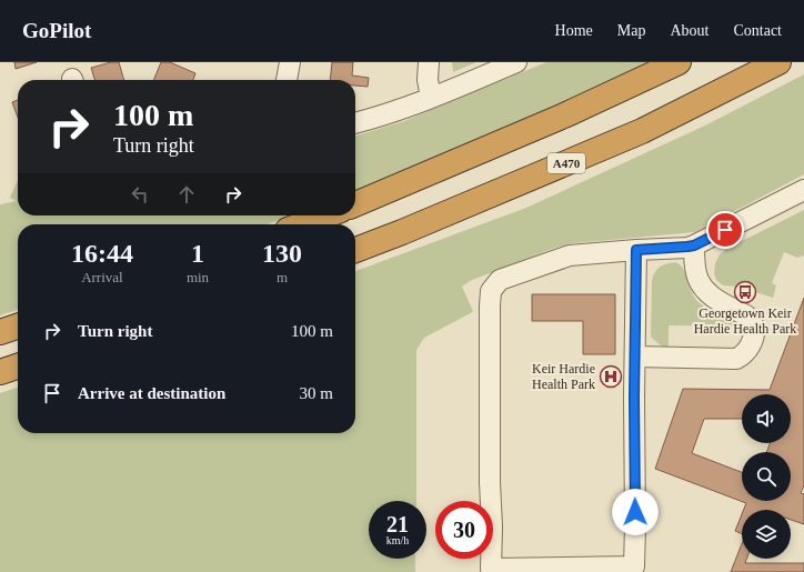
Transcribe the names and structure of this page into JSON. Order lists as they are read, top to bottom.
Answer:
{
  "streets": {
    "highway": ["A470"]
  },
  "places": {
    "bus stop": ["Georgetown Keir Hardie Health Park"],
    "hospital": ["Keir Hardie Health Park"]
  },
  "page": {
    "header": "GoPilot",
    "nav": [
      "Home",
      "Map",
      "About",
      "Contact"
    ],
    "turn": ["100 m", "Turn right"],
    "eta": [
      "16:44",
      "Arrival",
      "1",
      "min",
      "130",
      "m"
    ],
    "list": [
      {
        "name": "Turn right",
        "value": "100 m"
      },
      {
        "name": "Arrive at destination",
        "value": "30 m"
      }
    ],
    "speed": "21 km/h",
    "limit": "30"
  }
}
